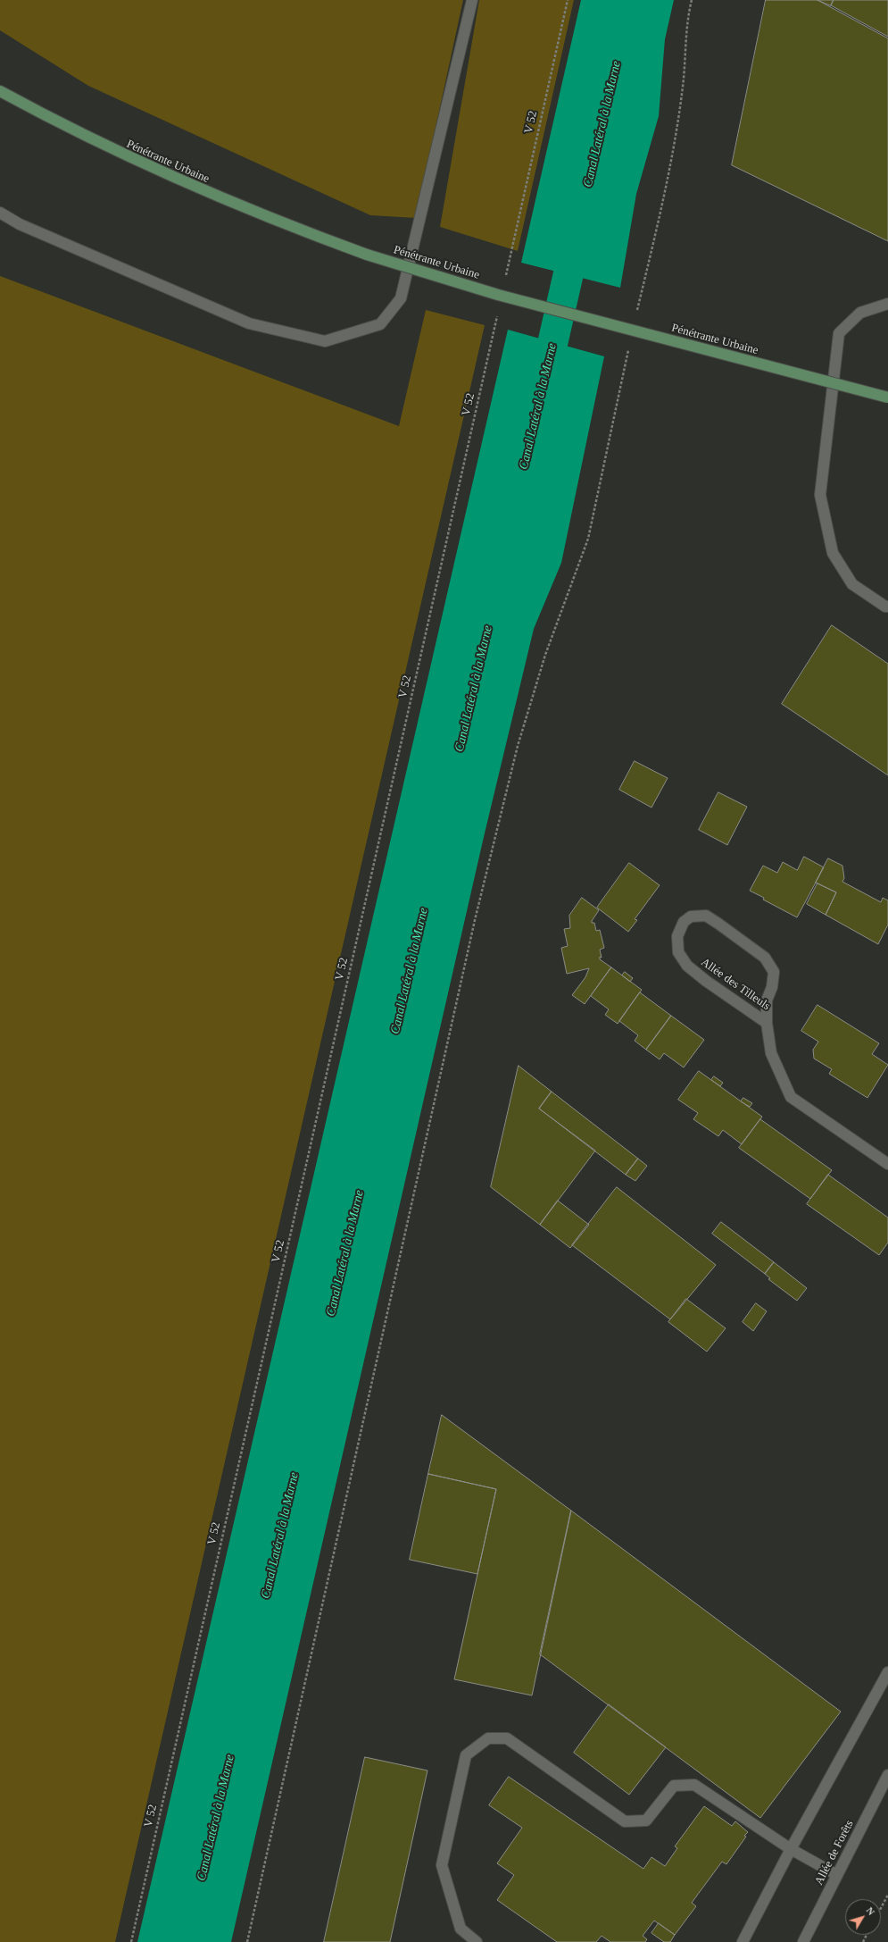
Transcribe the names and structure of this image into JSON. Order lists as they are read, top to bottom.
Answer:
{
  "streets": {
    "main road": ["Pénétrante Urbaine"],
    "street": ["Allée des Tilleuls", "Allée de Forêts"],
    "path": ["V 52"]
  },
  "water": ["Canal Latéral à la Marne"],
  "north": "top right"
}
